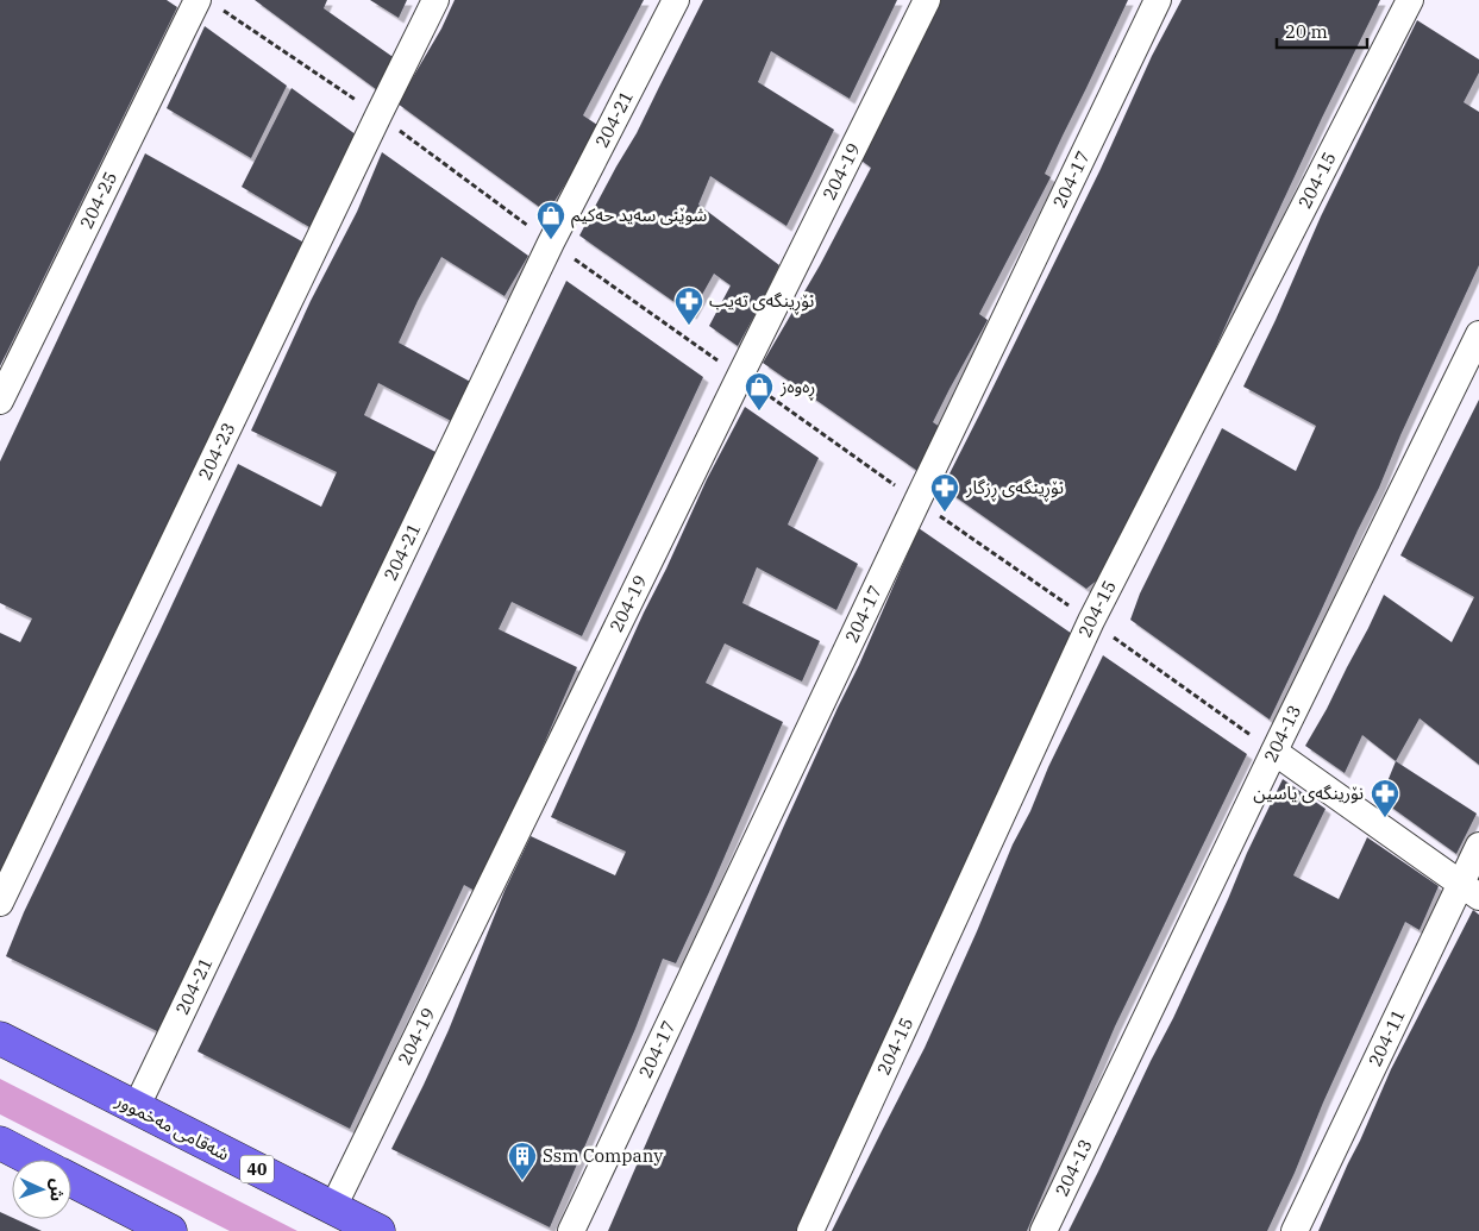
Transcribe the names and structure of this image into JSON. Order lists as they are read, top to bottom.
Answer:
{
  "streets": {
    "highway": ["شەقامی مەخموور", "40"],
    "street": [
      "204-21",
      "204-19",
      "204-17",
      "204-15",
      "204-25",
      "204-23",
      "204-13",
      "204-11"
    ]
  },
  "crossings": [
    ["204-21", "شەقامی مەخموور"],
    ["204-19", "شەقامی مەخموور"]
  ],
  "places": {
    "shop": ["شوێنی سەید حەکیم", "ڕەوەز"],
    "pharmacy": ["نۆڕینگەی تەیب", "نۆڕینگەی ڕزگار", "نۆرینگەی یاسین"],
    "building": ["Ssm Company"]
  },
  "scale_bar": "20 m",
  "north": "right"
}
